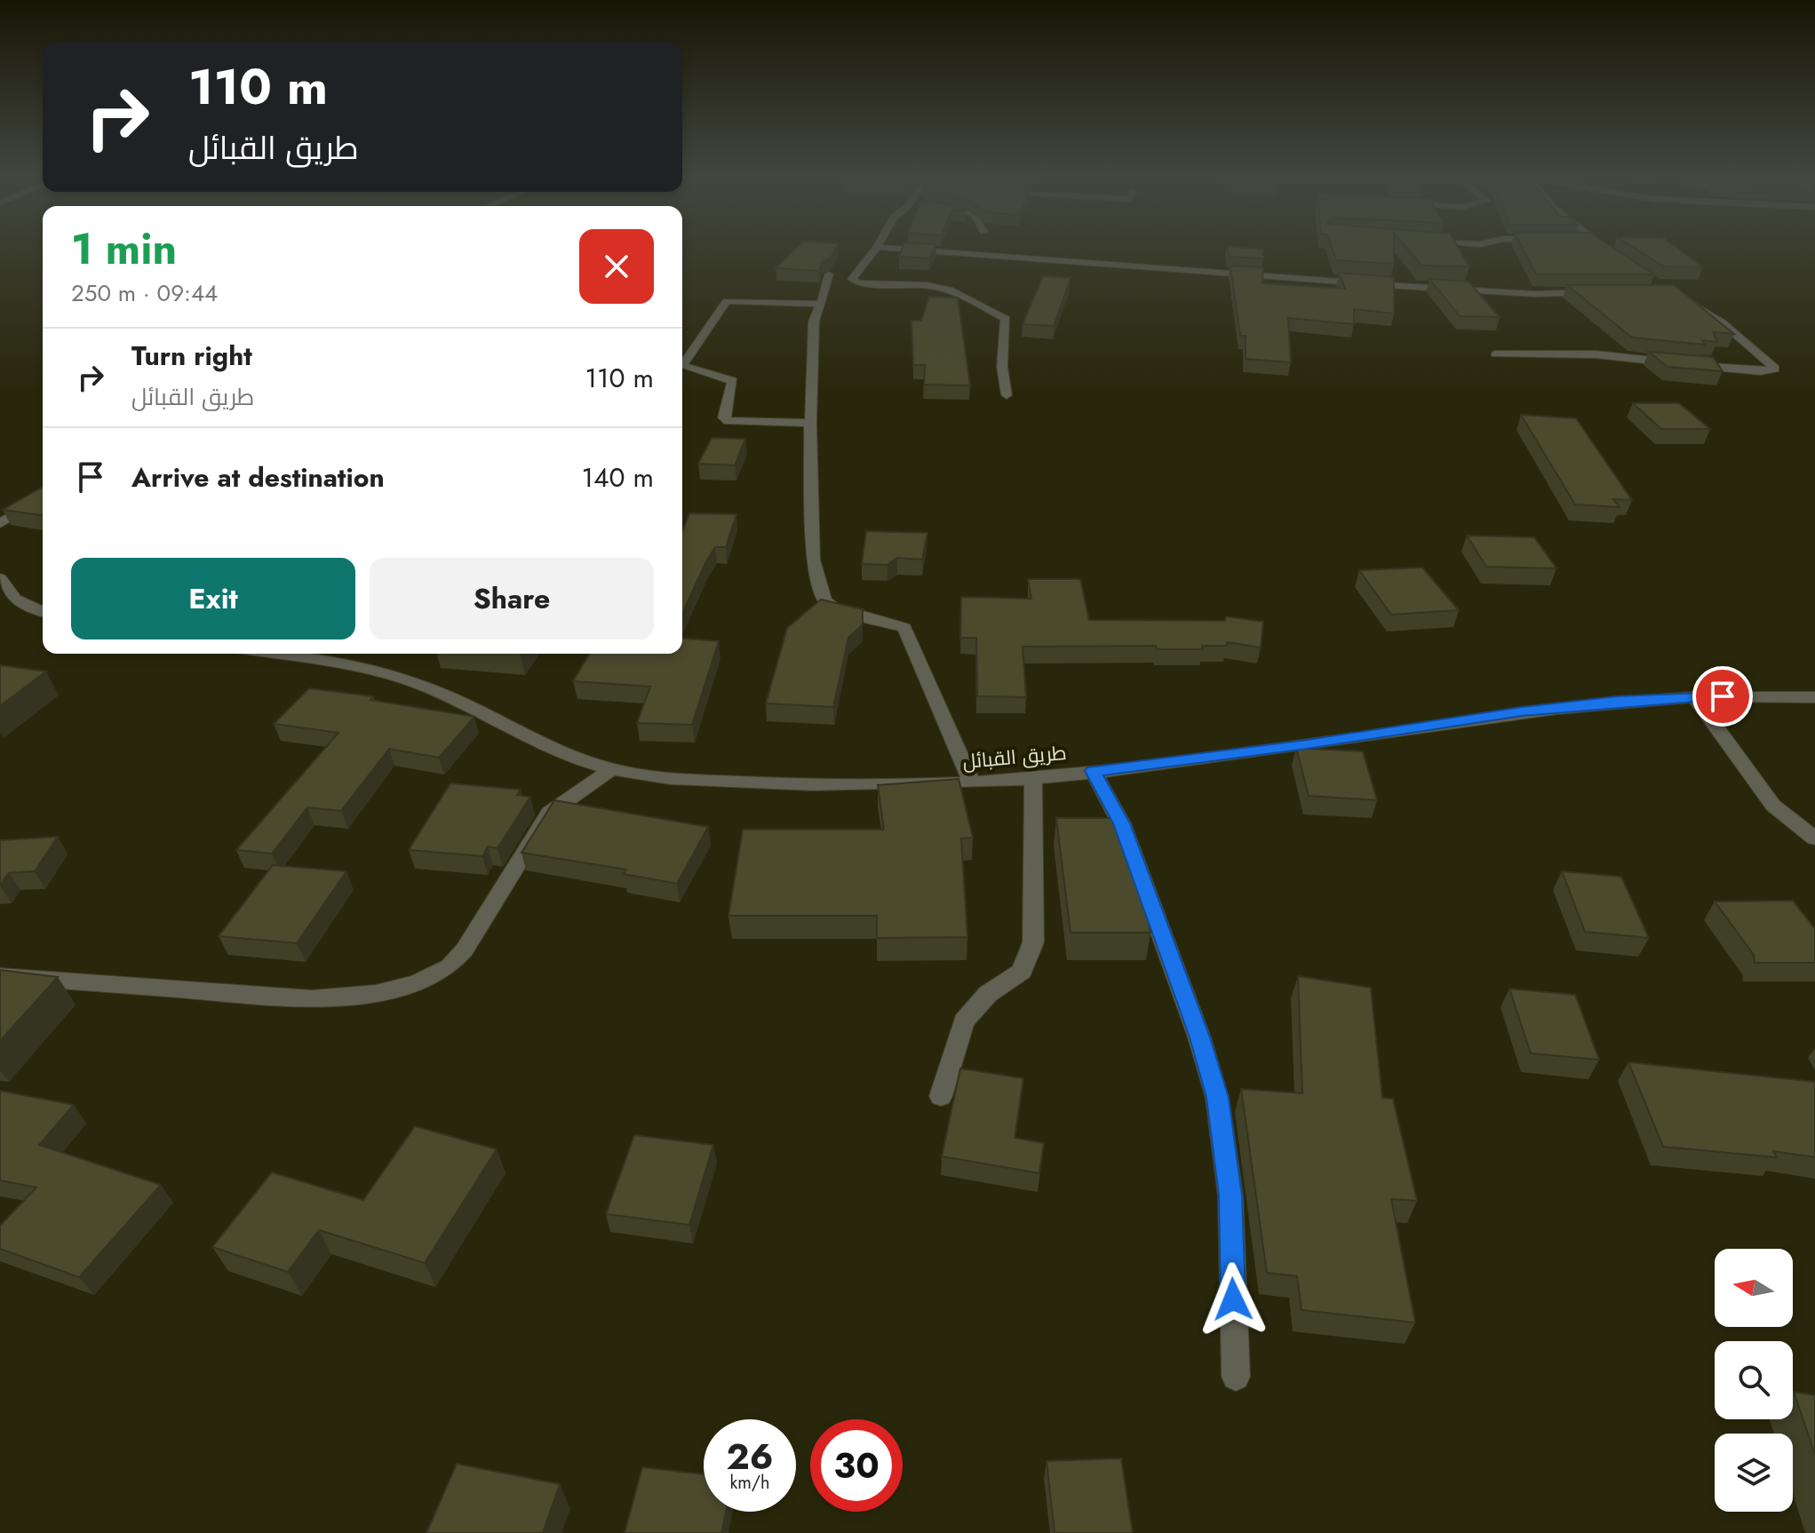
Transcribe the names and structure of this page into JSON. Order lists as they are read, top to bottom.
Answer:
{
  "streets": {
    "street": ["طريق القبائل"]
  },
  "north": "left",
  "page": {
    "turn": ["110 m", "طريق القبائل"],
    "heading": ["1 min", "250 m · 09:44"],
    "list": [
      {
        "name": "Turn right",
        "note": "طريق القبائل",
        "value": "110 m"
      },
      {
        "name": "Arrive at destination",
        "value": "140 m"
      }
    ],
    "buttons": ["Exit", "Share"],
    "speed": "26 km/h",
    "limit": "30"
  }
}
